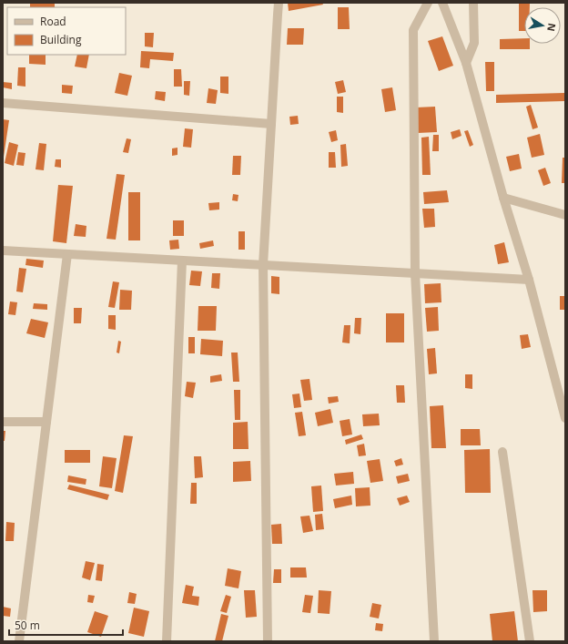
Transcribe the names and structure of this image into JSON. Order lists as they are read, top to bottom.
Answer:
{
  "legend": ["Road", "Building"],
  "scale_bar": "50 m",
  "north": "right"
}
